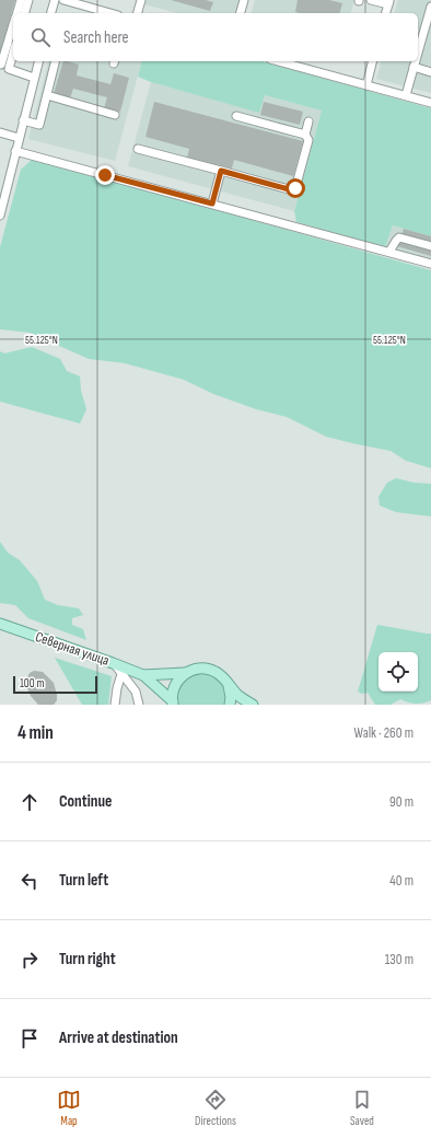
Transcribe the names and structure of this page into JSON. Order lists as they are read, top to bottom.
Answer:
{
  "streets": {
    "main road": ["Северная улица"]
  },
  "scale_bar": "100 m",
  "page": {
    "search": "Search here",
    "scale": "100 m",
    "heading": ["4 min", "Walk · 260 m"],
    "list": [
      ["Continue", "90 m"],
      ["Turn left", "40 m"],
      ["Turn right", "130 m"],
      "Arrive at destination"
    ],
    "nav": ["Map", "Directions", "Saved"]
  },
  "coordinates": ["55.125°N"]
}
